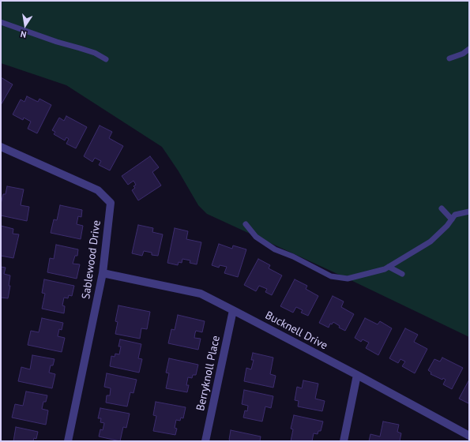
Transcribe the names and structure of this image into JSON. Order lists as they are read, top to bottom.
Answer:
{
  "streets": {
    "street": ["Sablewood Drive", "Bucknell Drive", "Berryknoll Place"]
  },
  "crossings": [
    ["Sablewood Drive", "Bucknell Drive"],
    ["Bucknell Drive", "Berryknoll Place"]
  ],
  "north": "bottom"
}
